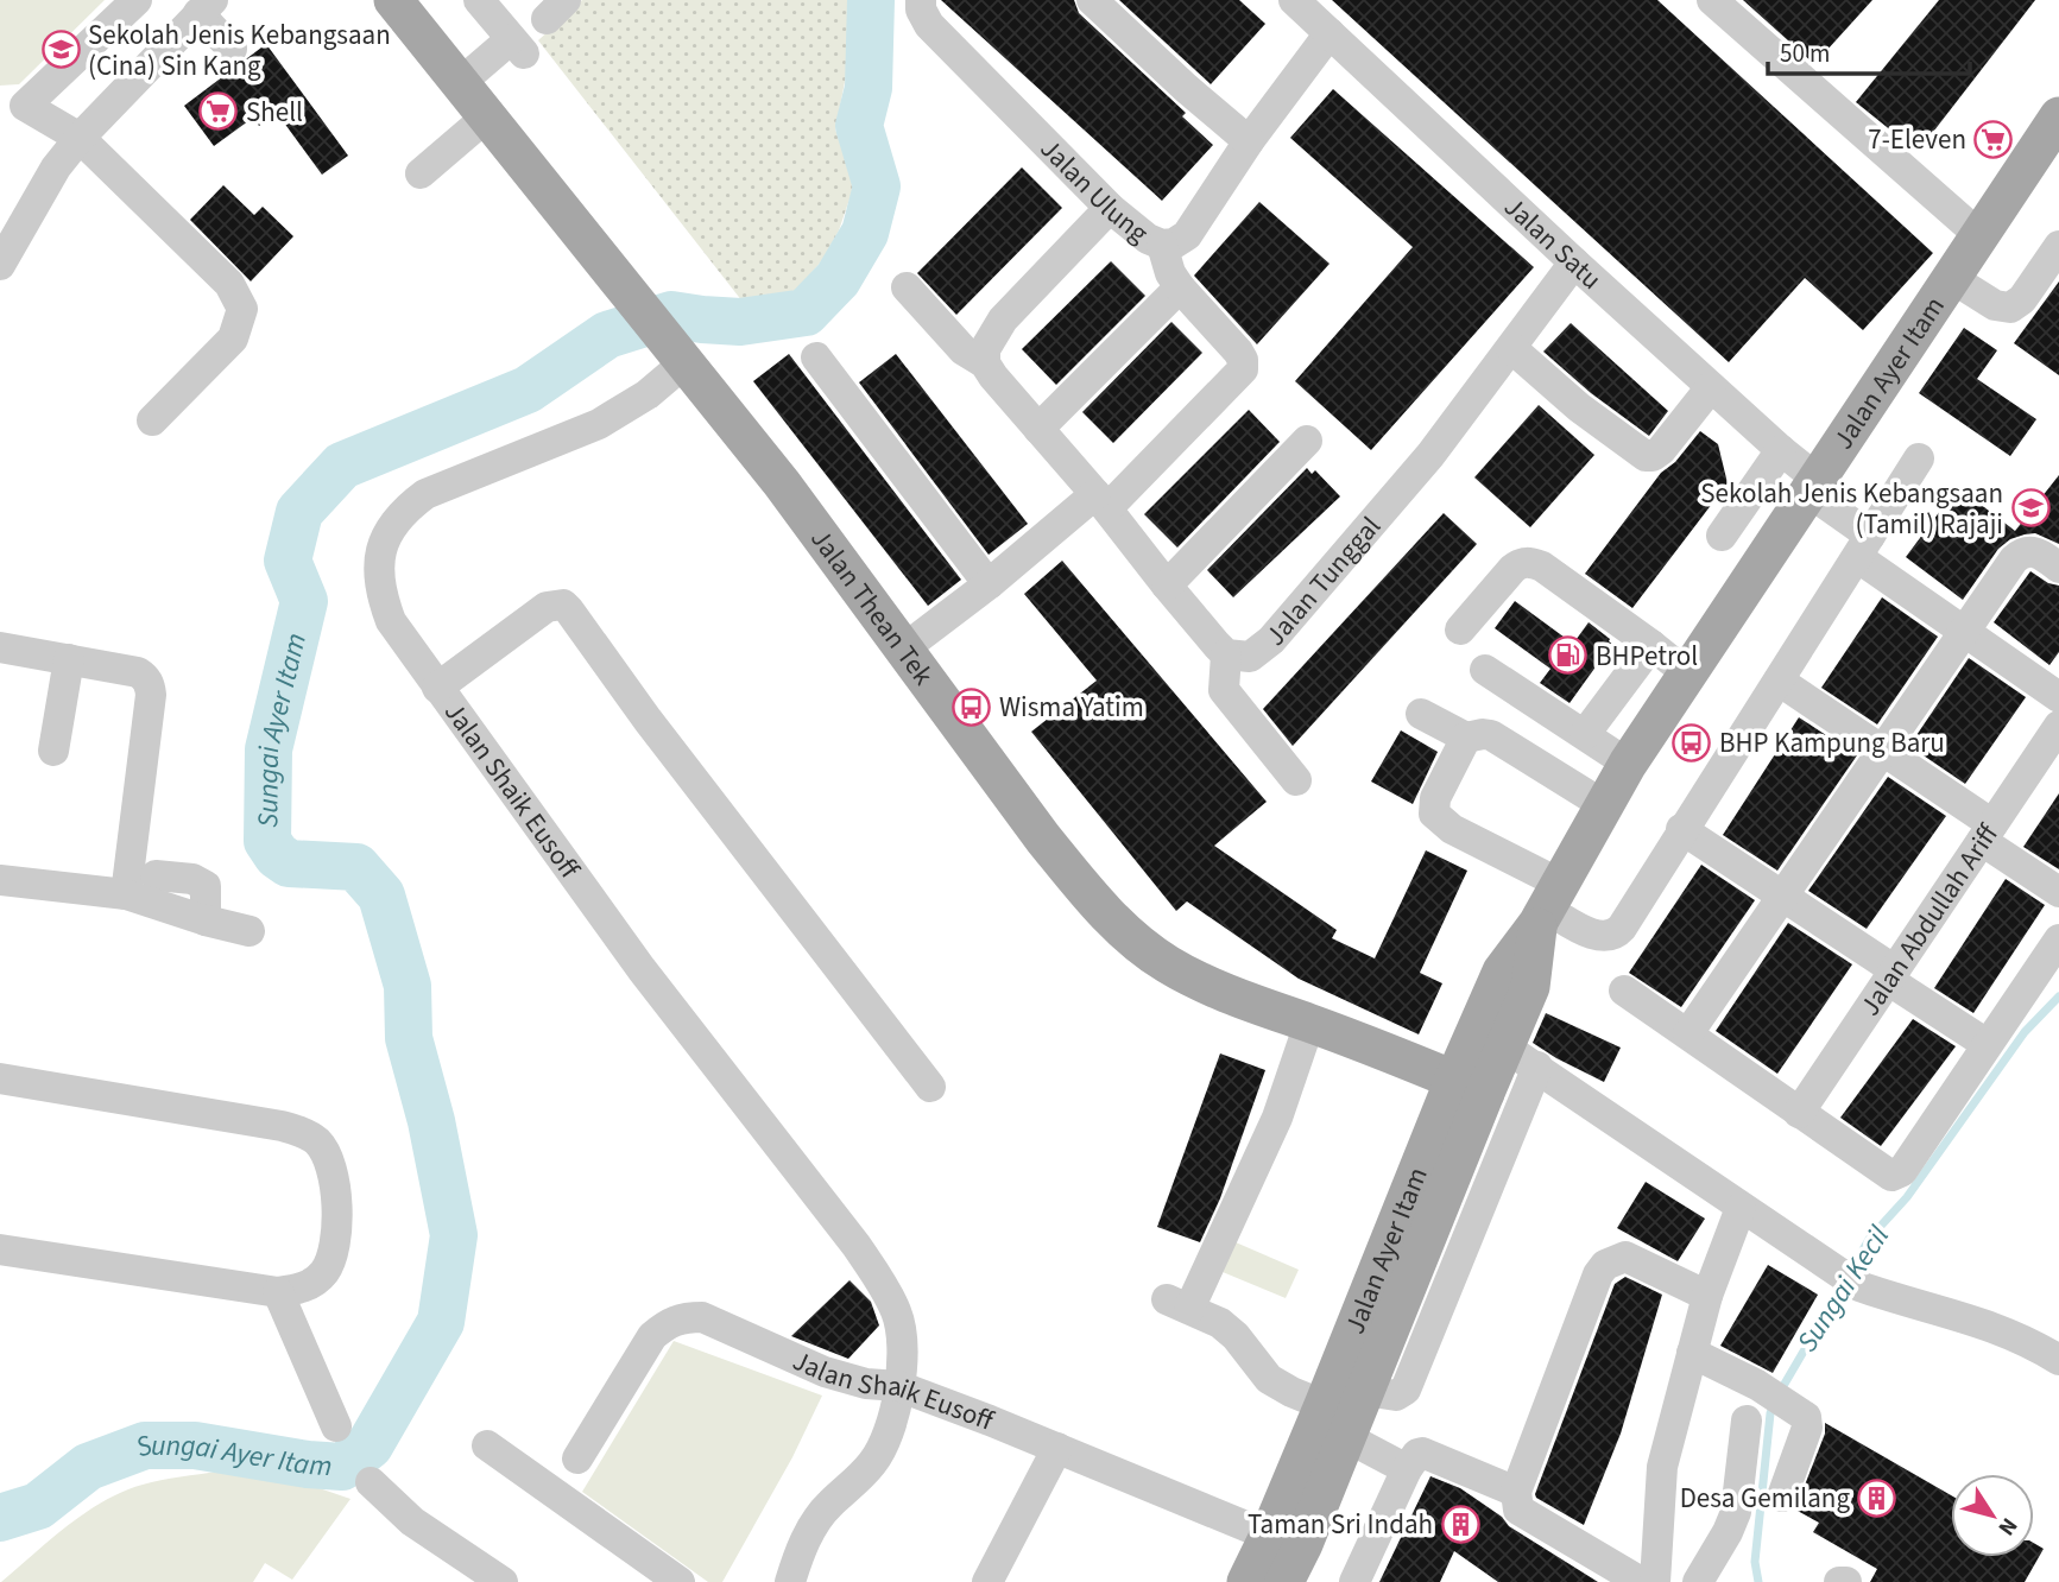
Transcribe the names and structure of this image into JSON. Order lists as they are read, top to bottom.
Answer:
{
  "streets": {
    "main road": ["Jalan Ayer Itam", "Jalan Thean Tek"],
    "street": [
      "Jalan Ulung",
      "Jalan Satu",
      "Jalan Tunggal",
      "Jalan Shaik Eusoff",
      "Jalan Abdullah Ariff"
    ]
  },
  "crossings": [
    ["Jalan Ulung", "Jalan Satu"],
    ["Jalan Satu", "Jalan Ayer Itam"],
    ["Jalan Satu", "Jalan Tunggal"],
    ["Jalan Ayer Itam", "Jalan Thean Tek"],
    ["Jalan Ayer Itam", "Jalan Shaik Eusoff"],
    ["Jalan Thean Tek", "Jalan Shaik Eusoff"]
  ],
  "water": ["Sungai Ayer Itam", "Sungai Kecil"],
  "places": {
    "school or university": ["Sekolah Jenis Kebangsaan (Cina) Sin Kang", "Sekolah Jenis Kebangsaan (Tamil) Rajaji"],
    "supermarket": ["Shell", "7-Eleven"],
    "fuel station": ["BHPetrol"],
    "bus stop": ["Wisma Yatim", "BHP Kampung Baru"],
    "building": ["Desa Gemilang", "Taman Sri Indah"]
  },
  "scale_bar": "50 m",
  "north": "bottom right"
}
